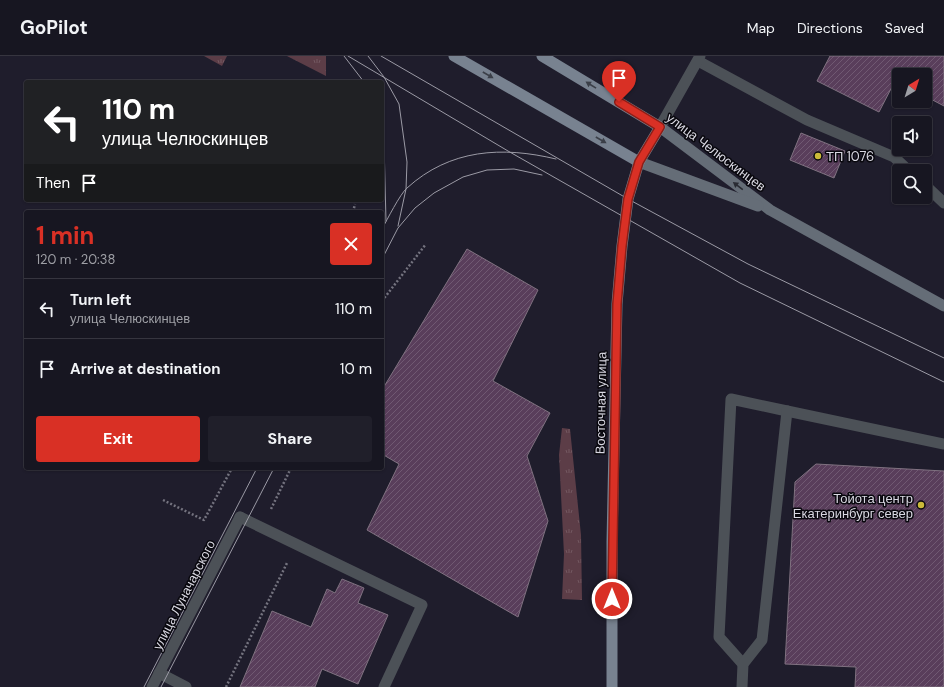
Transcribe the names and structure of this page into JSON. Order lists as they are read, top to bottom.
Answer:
{
  "streets": {
    "main road": ["улица Челюскинцев", "Восточная улица"],
    "street": ["улица Луначарского"]
  },
  "crossings": [
    ["улица Челюскинцев", "Восточная улица"]
  ],
  "places": ["ТП 1076", "Тойота центр Екатеринбург север"],
  "north": "top right",
  "page": {
    "header": "GoPilot",
    "nav": ["Map", "Directions", "Saved"],
    "turn": ["110 m", "улица Челюскинцев"],
    "then": "Then",
    "heading": ["1 min", "120 m · 20:38"],
    "list": [
      {
        "name": "Turn left",
        "note": "улица Челюскинцев",
        "value": "110 m"
      },
      {
        "name": "Arrive at destination",
        "value": "10 m"
      }
    ],
    "buttons": ["Exit", "Share"]
  }
}
